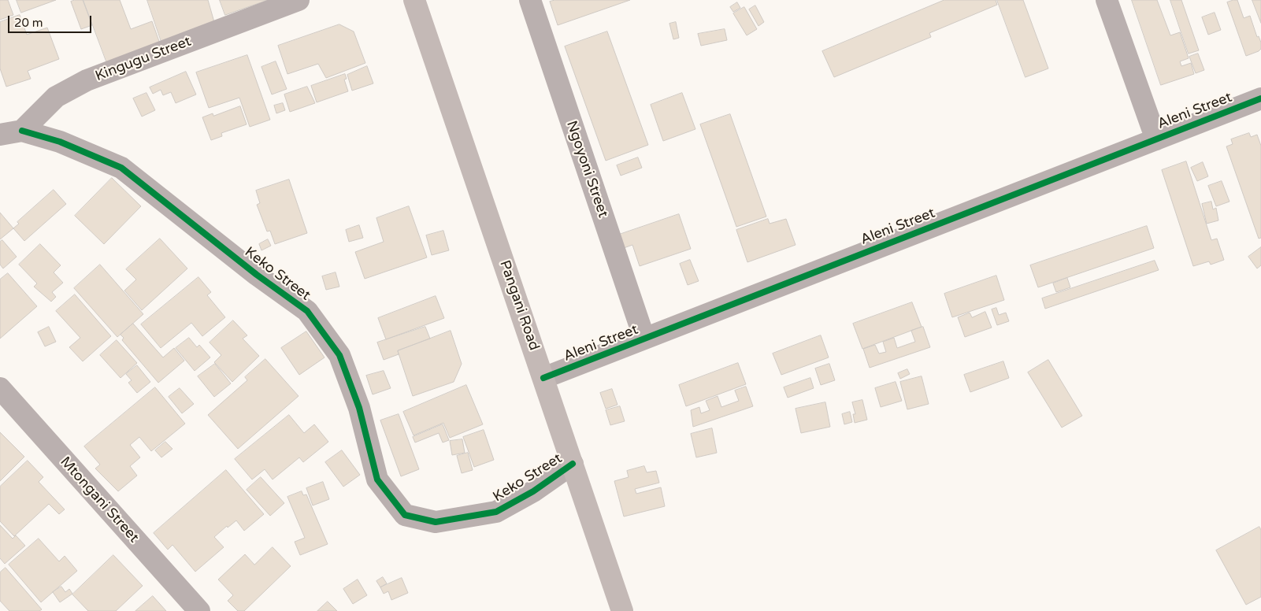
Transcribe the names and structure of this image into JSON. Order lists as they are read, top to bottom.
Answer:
{
  "streets": {
    "main road": ["Pangani Road"],
    "street": [
      "Kingugu Street",
      "Aleni Street",
      "Ngoyoni Street",
      "Keko Street",
      "Mtongani Street"
    ]
  },
  "crossings": [
    ["Kingugu Street", "Keko Street"],
    ["Aleni Street", "Ngoyoni Street"],
    ["Aleni Street", "Pangani Road"],
    ["Keko Street", "Pangani Road"]
  ],
  "scale_bar": "20 m"
}
